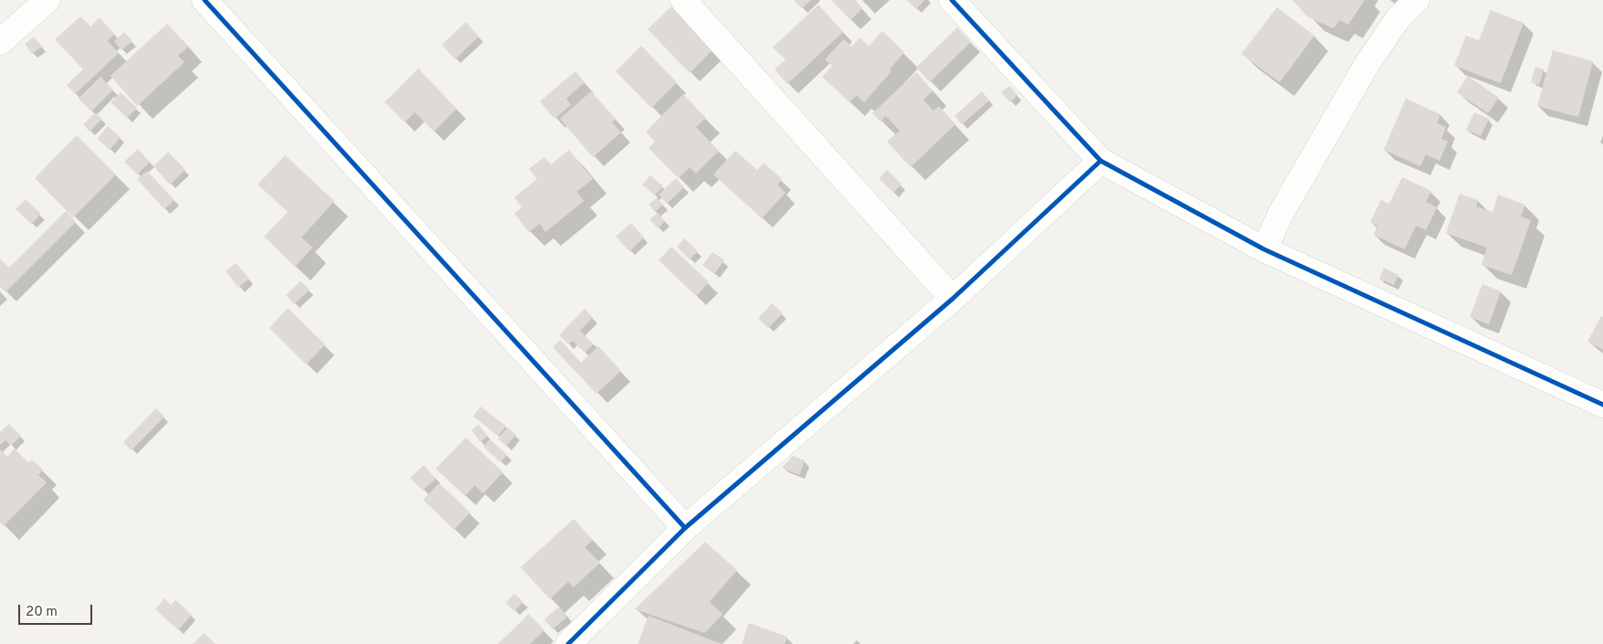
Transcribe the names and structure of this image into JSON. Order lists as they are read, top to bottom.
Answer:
{
  "scale_bar": "20 m"
}
